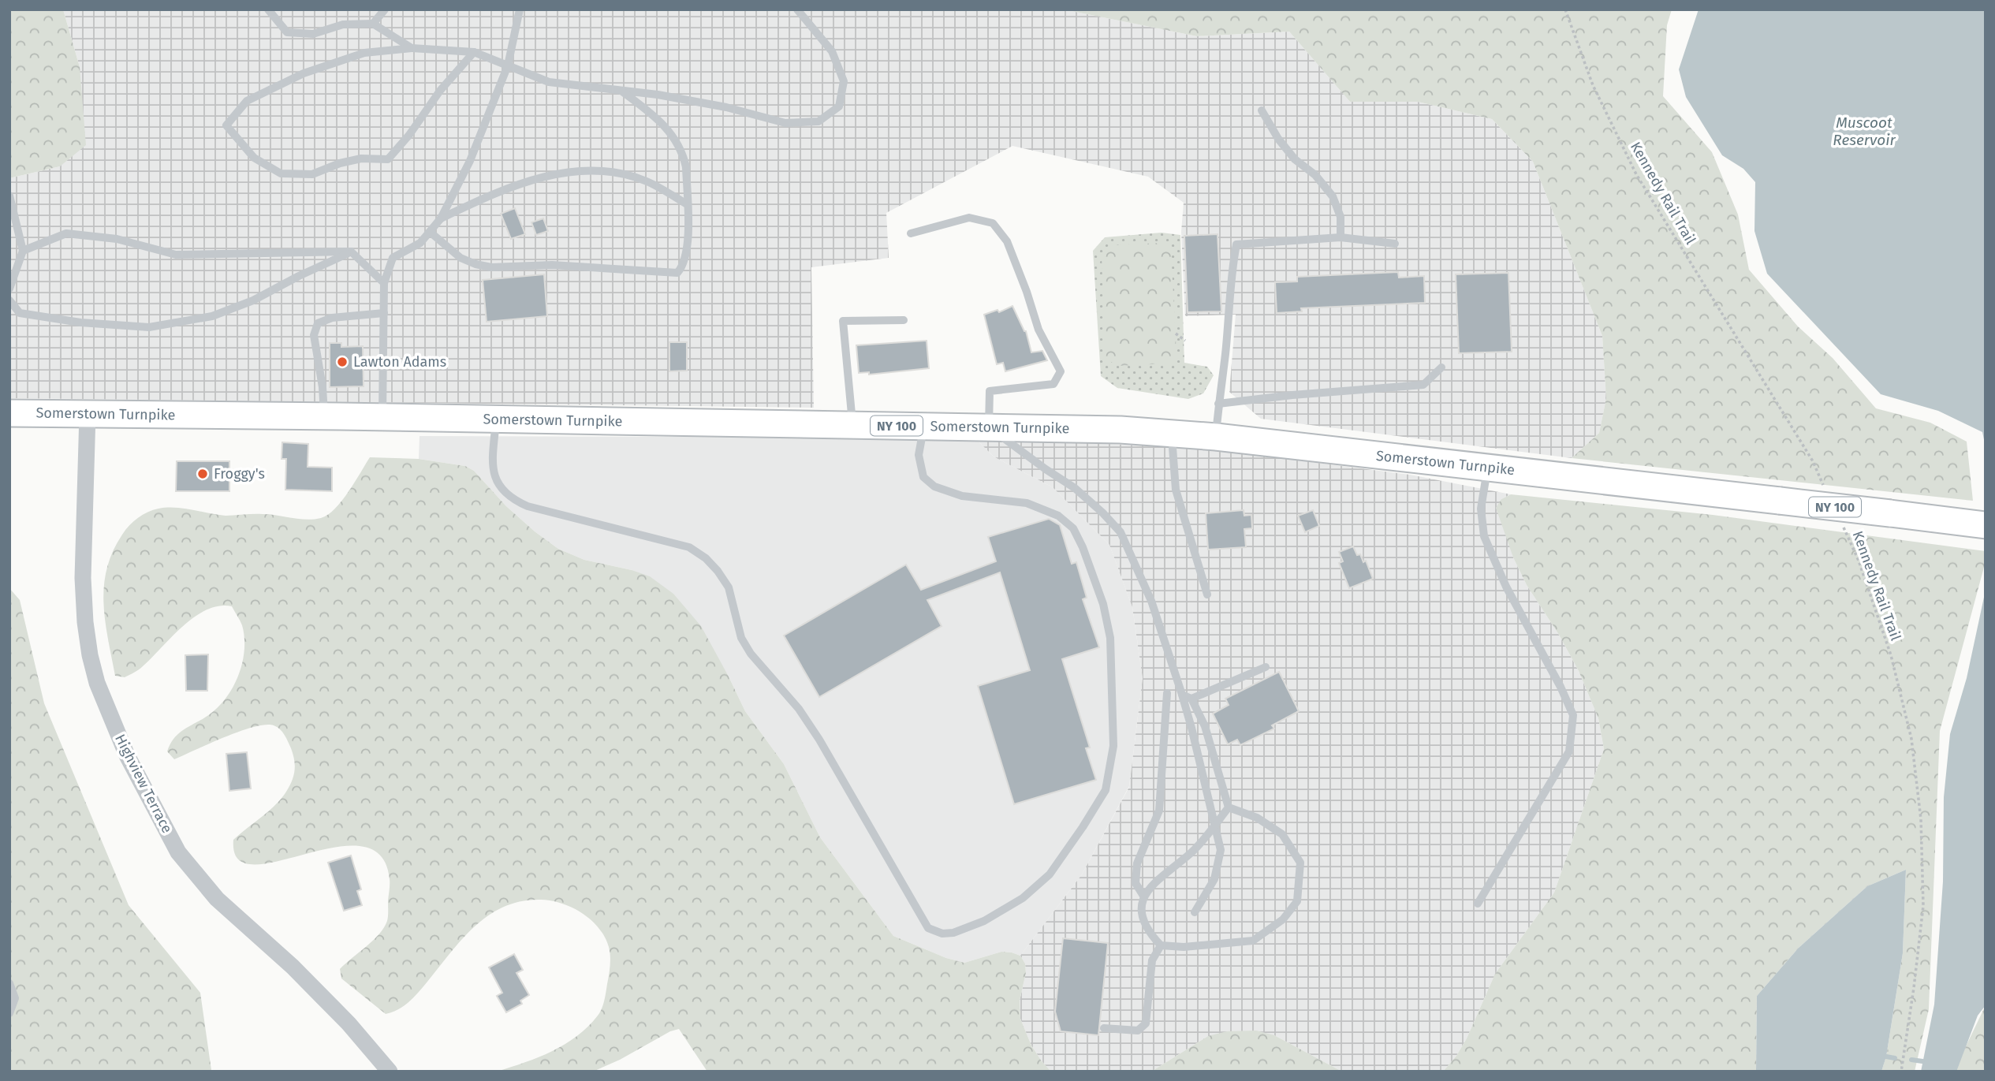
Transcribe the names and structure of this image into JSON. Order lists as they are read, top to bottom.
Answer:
{
  "streets": {
    "main road": ["Somerstown Turnpike", "NY 100"],
    "street": ["Highview Terrace"],
    "path": ["Kennedy Rail Trail"]
  },
  "crossings": [
    ["Somerstown Turnpike", "Highview Terrace"]
  ],
  "water": ["Muscoot Reservoir"],
  "places": ["Lawton Adams", "Froggy's"]
}
